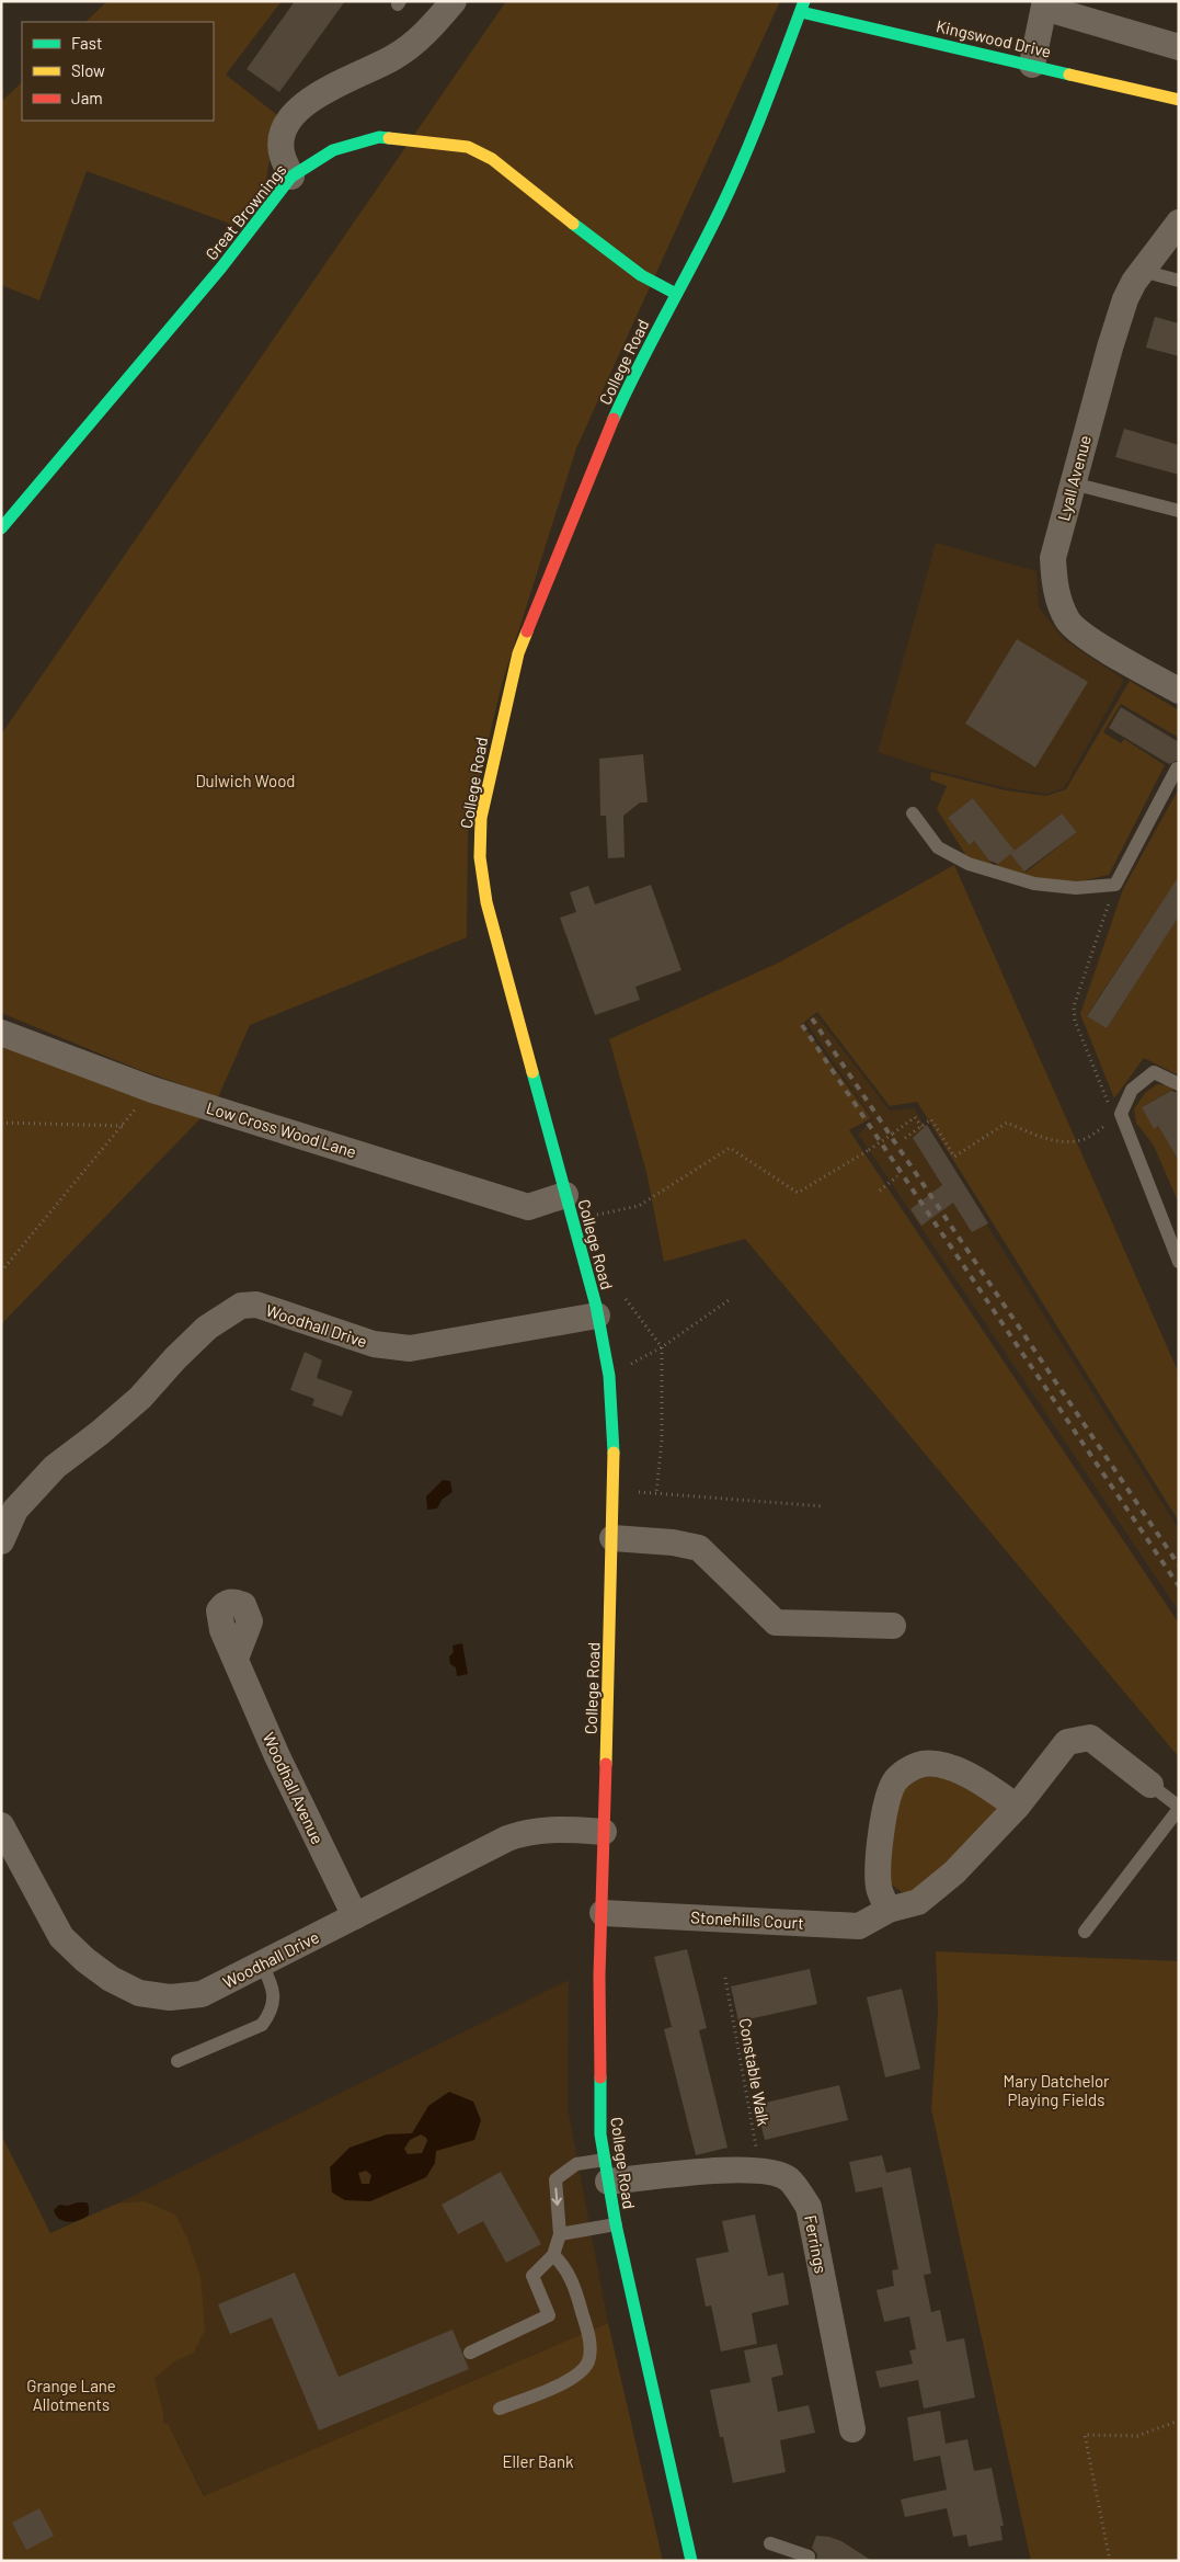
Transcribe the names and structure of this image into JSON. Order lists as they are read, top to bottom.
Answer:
{
  "streets": {
    "street": [
      "Kingswood Drive",
      "Great Brownings",
      "College Road",
      "Lyall Avenue",
      "Low Cross Wood Lane",
      "Woodhall Drive",
      "Woodhall Avenue",
      "Stonehills Court",
      "Ferrings"
    ],
    "path": ["Constable Walk"]
  },
  "crossings": [
    ["Kingswood Drive", "College Road"],
    ["Great Brownings", "College Road"],
    ["College Road", "Low Cross Wood Lane"],
    ["College Road", "Woodhall Drive"],
    ["College Road", "Stonehills Court"],
    ["College Road", "Ferrings"],
    ["Woodhall Drive", "Woodhall Avenue"],
    ["Constable Walk", "Ferrings"]
  ],
  "parks": [
    "Dulwich Wood",
    "Mary Datchelor Playing Fields",
    "Grange Lane Allotments",
    "Eller Bank"
  ],
  "legend": ["Fast", "Slow", "Jam"]
}
